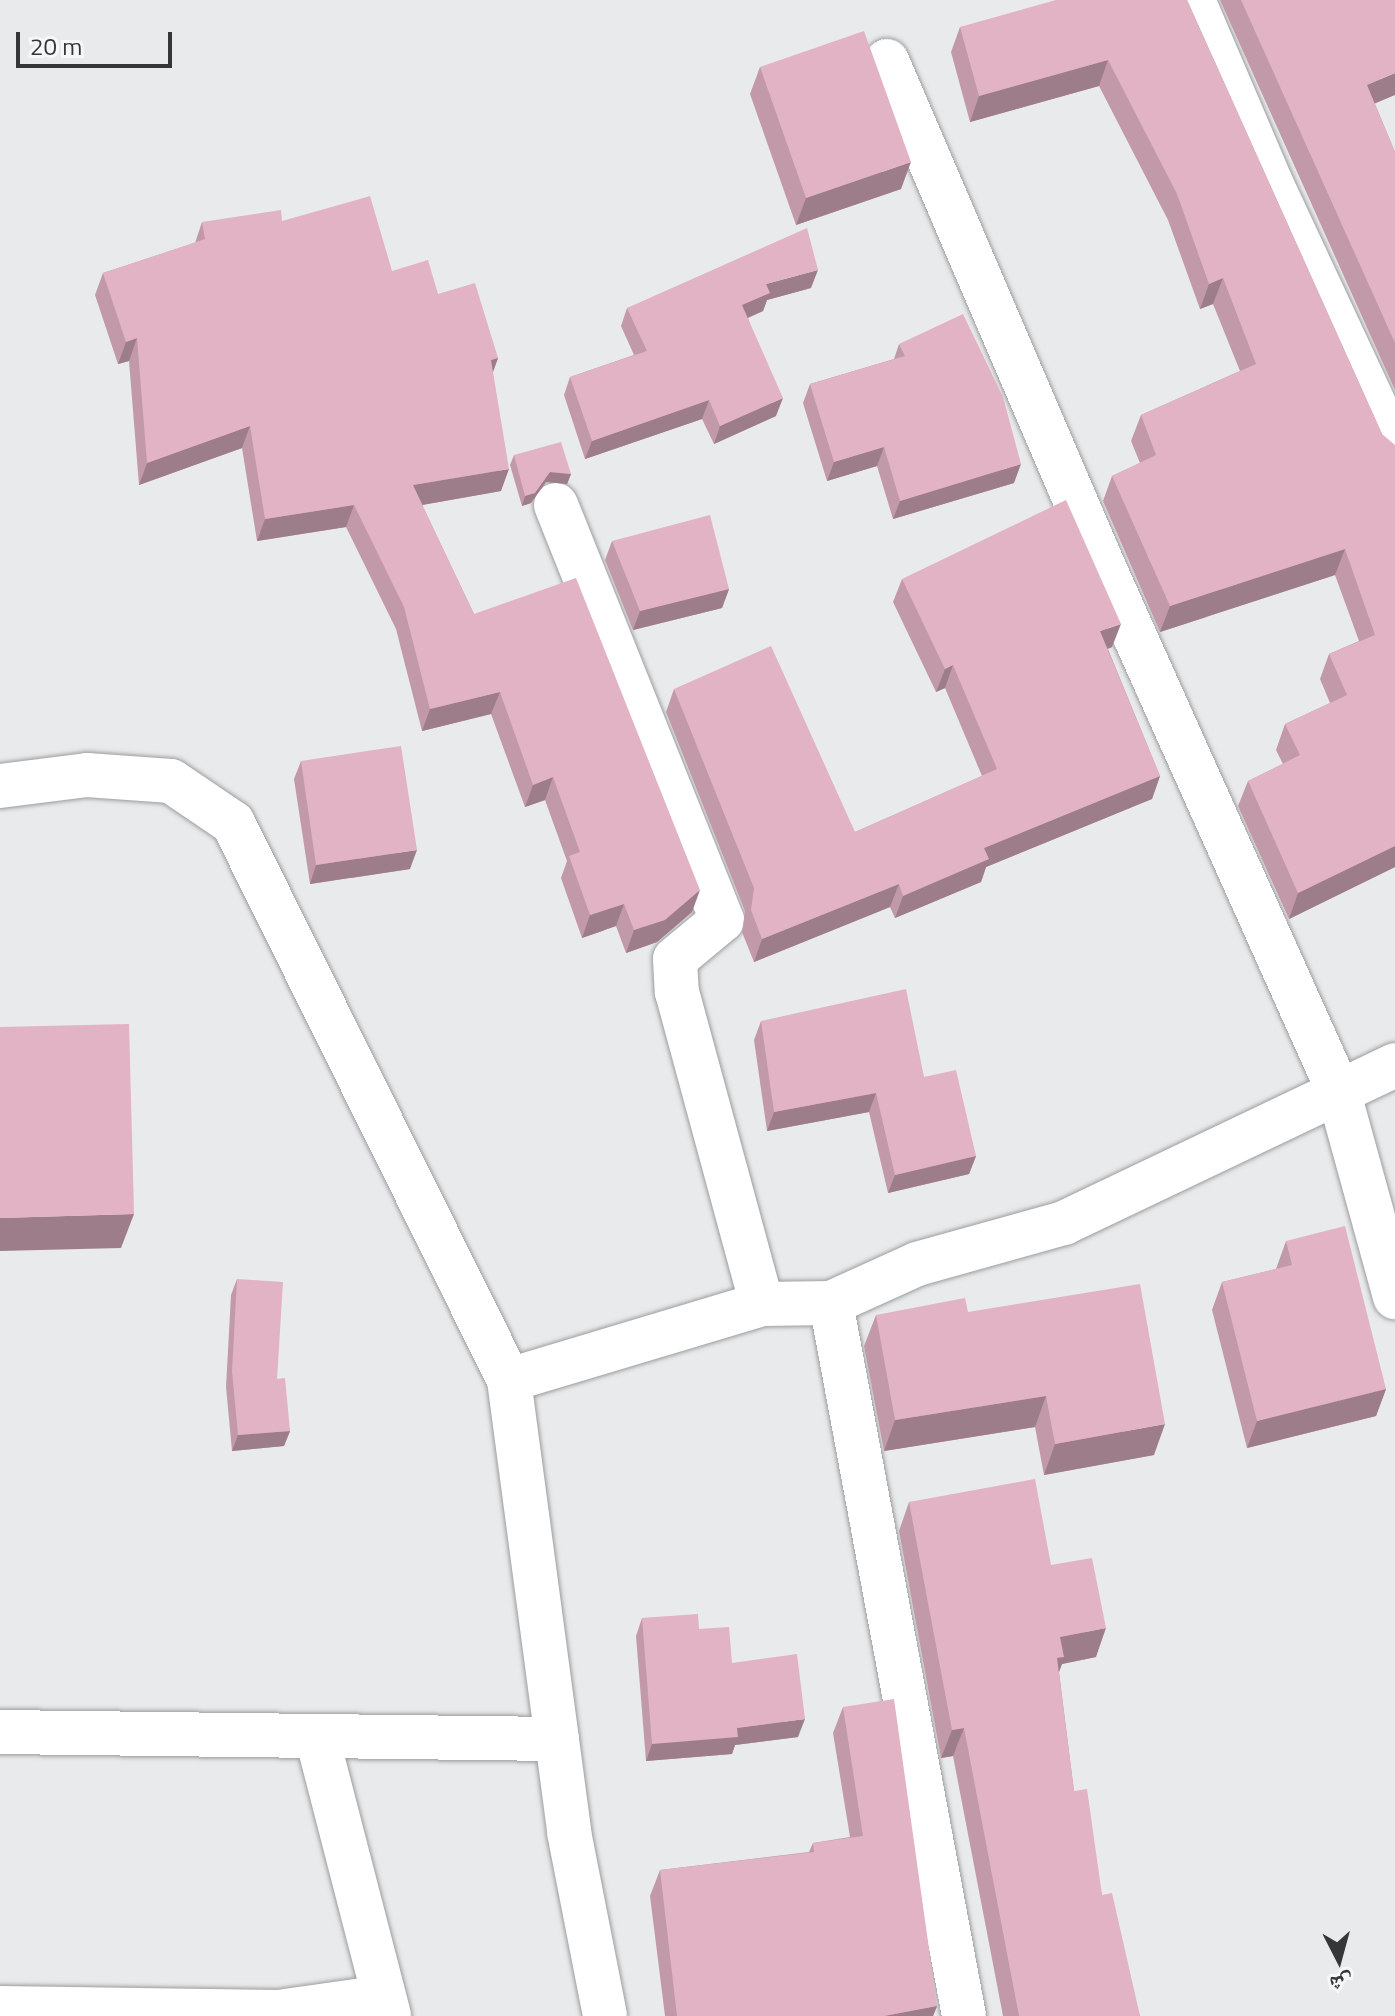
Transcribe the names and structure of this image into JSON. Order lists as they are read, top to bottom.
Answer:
{
  "scale_bar": "20 m",
  "north": "bottom"
}
